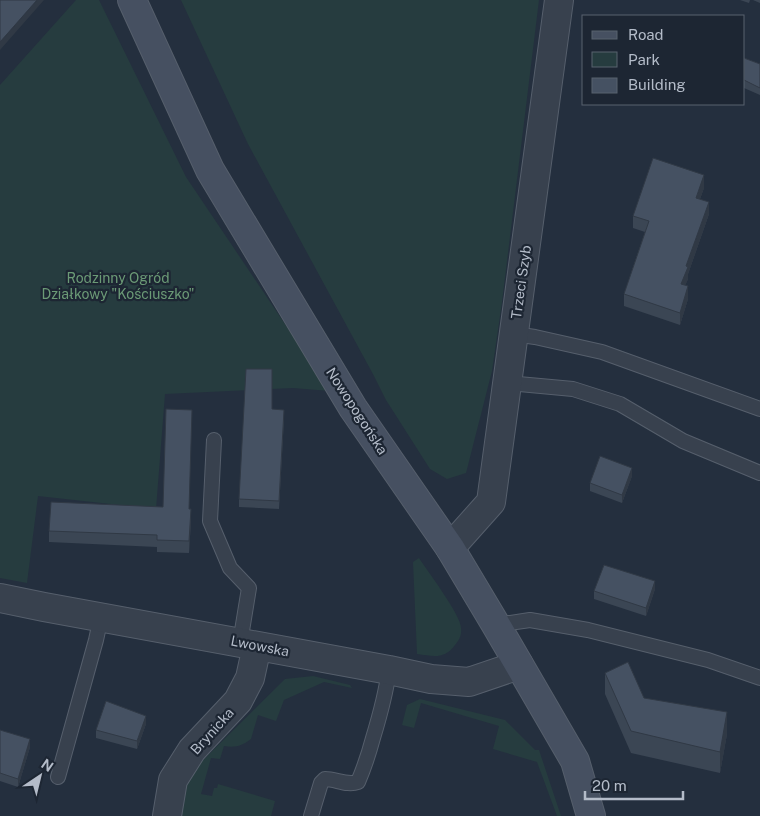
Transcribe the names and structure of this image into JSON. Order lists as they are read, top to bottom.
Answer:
{
  "streets": {
    "street": [
      "Trzeci Szyb",
      "Nowopogońska",
      "Lwowska",
      "Brynicka"
    ]
  },
  "crossings": [
    ["Trzeci Szyb", "Nowopogońska"],
    ["Nowopogońska", "Lwowska"],
    ["Lwowska", "Brynicka"]
  ],
  "parks": ["Rodzinny Ogród Działkowy \"Kościuszko\""],
  "legend": ["Road", "Park", "Building"],
  "scale_bar": "20 m",
  "north": "top right"
}
